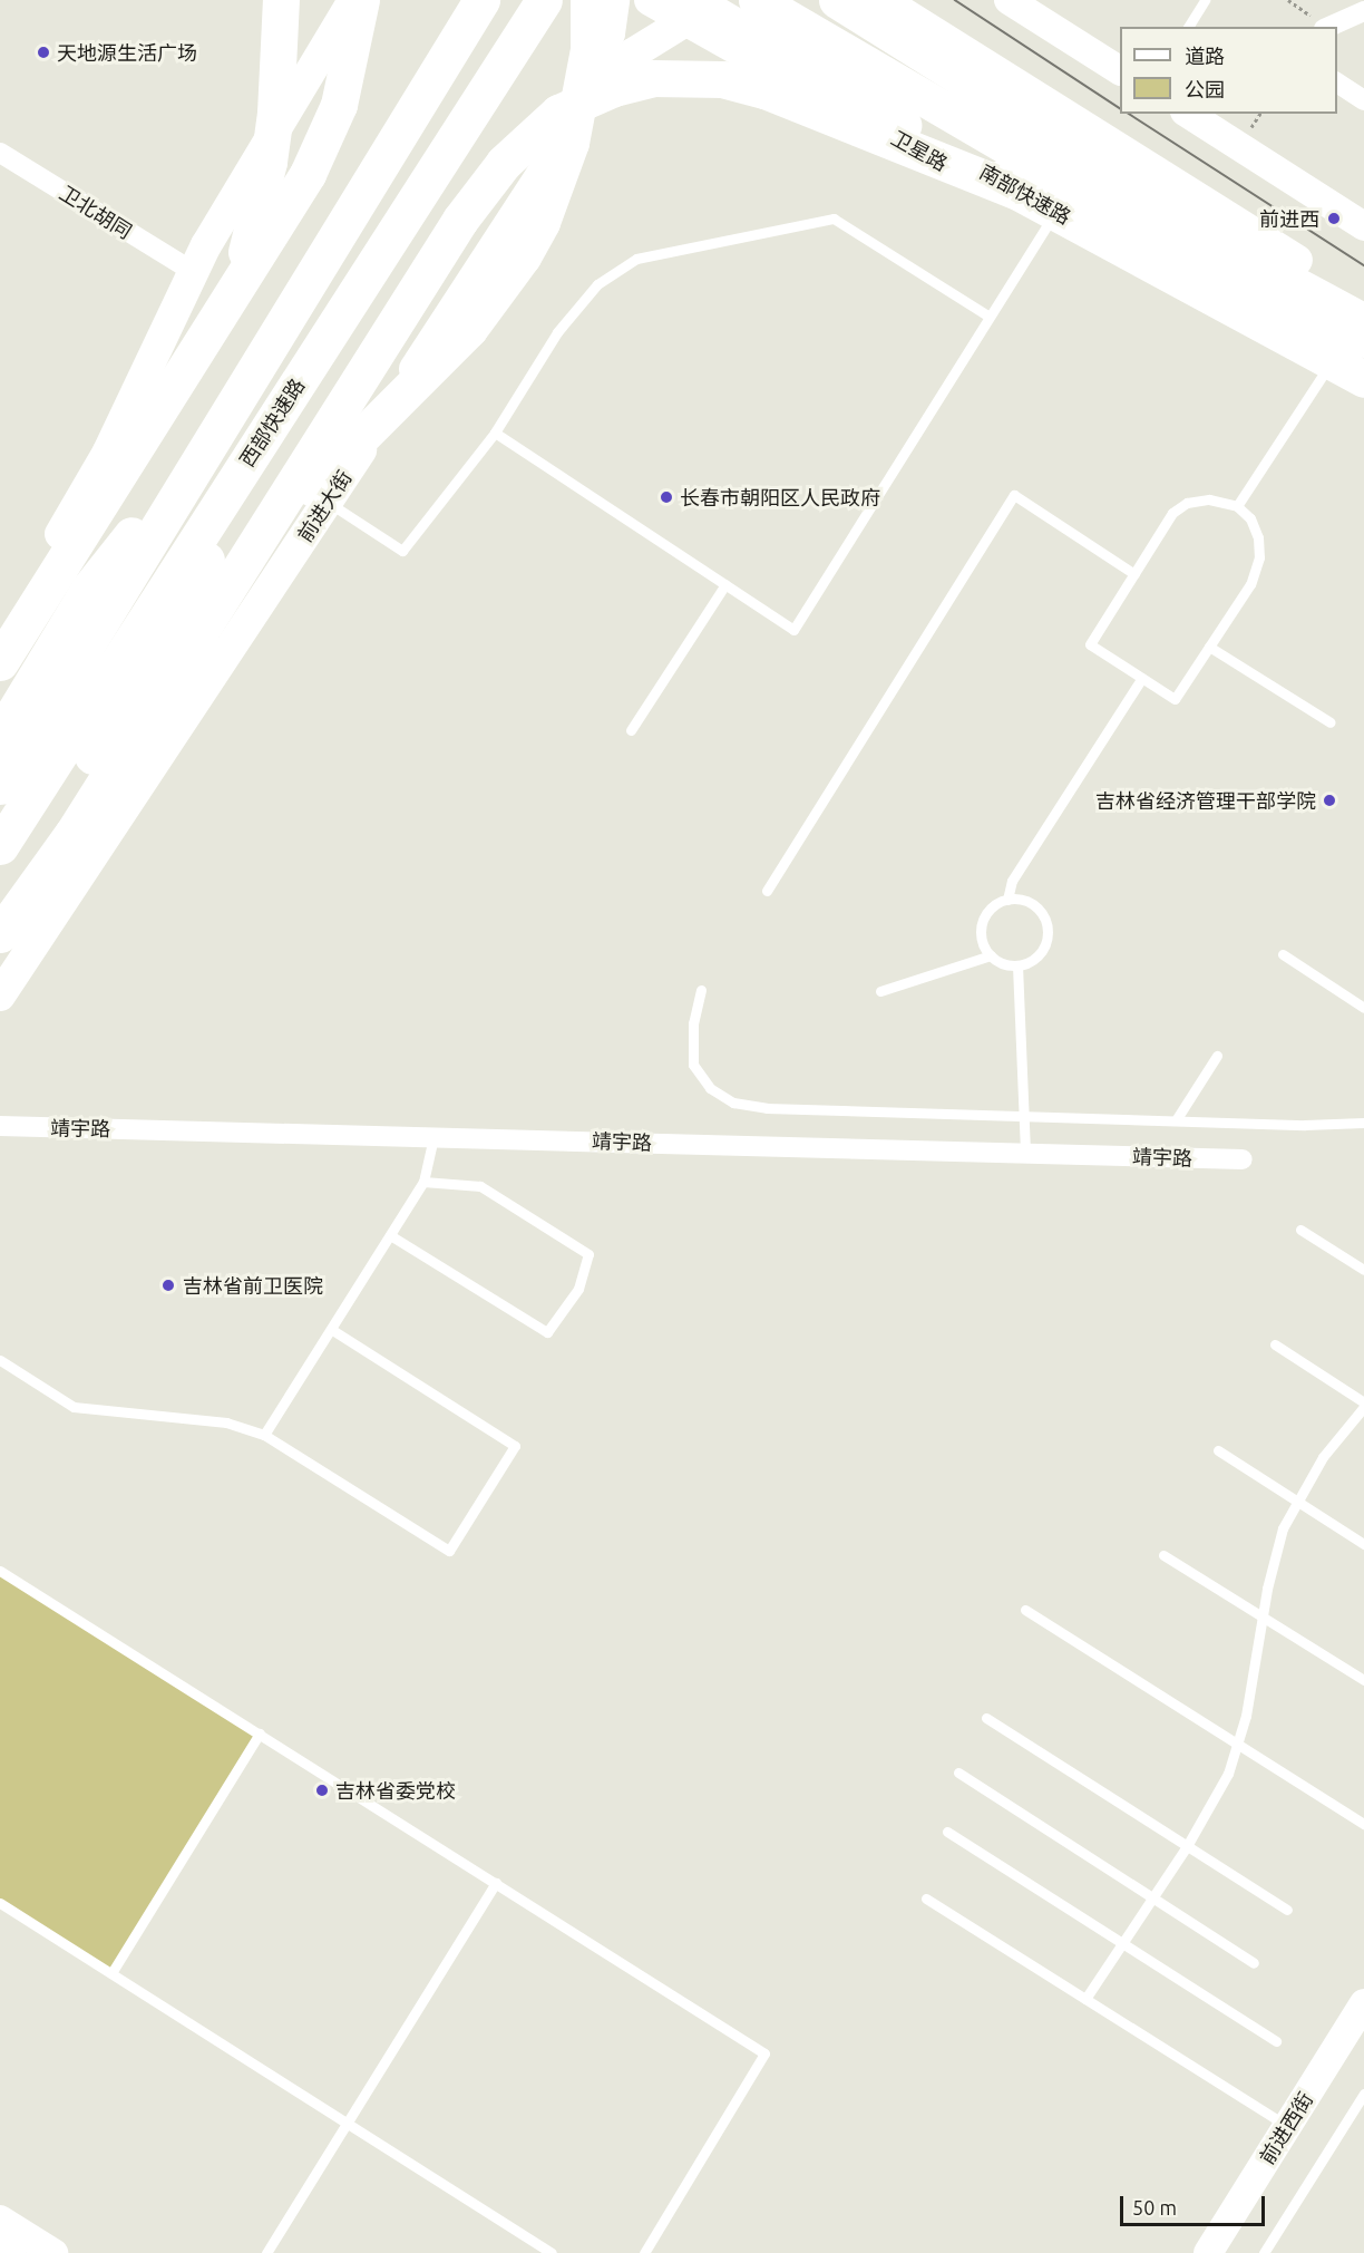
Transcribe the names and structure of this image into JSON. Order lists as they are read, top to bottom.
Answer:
{
  "streets": {
    "highway": ["南部快速路", "西部快速路"],
    "main road": ["卫星路", "前进大街", "前进西街"],
    "street": ["卫北胡同", "靖宇路"]
  },
  "crossings": [
    ["卫星路", "南部快速路"]
  ],
  "places": [
    "天地源生活广场",
    "前进西",
    "长春市朝阳区人民政府",
    "吉林省经济管理干部学院",
    "吉林省前卫医院",
    "吉林省委党校"
  ],
  "legend": ["道路", "公园"],
  "scale_bar": "50 m"
}
